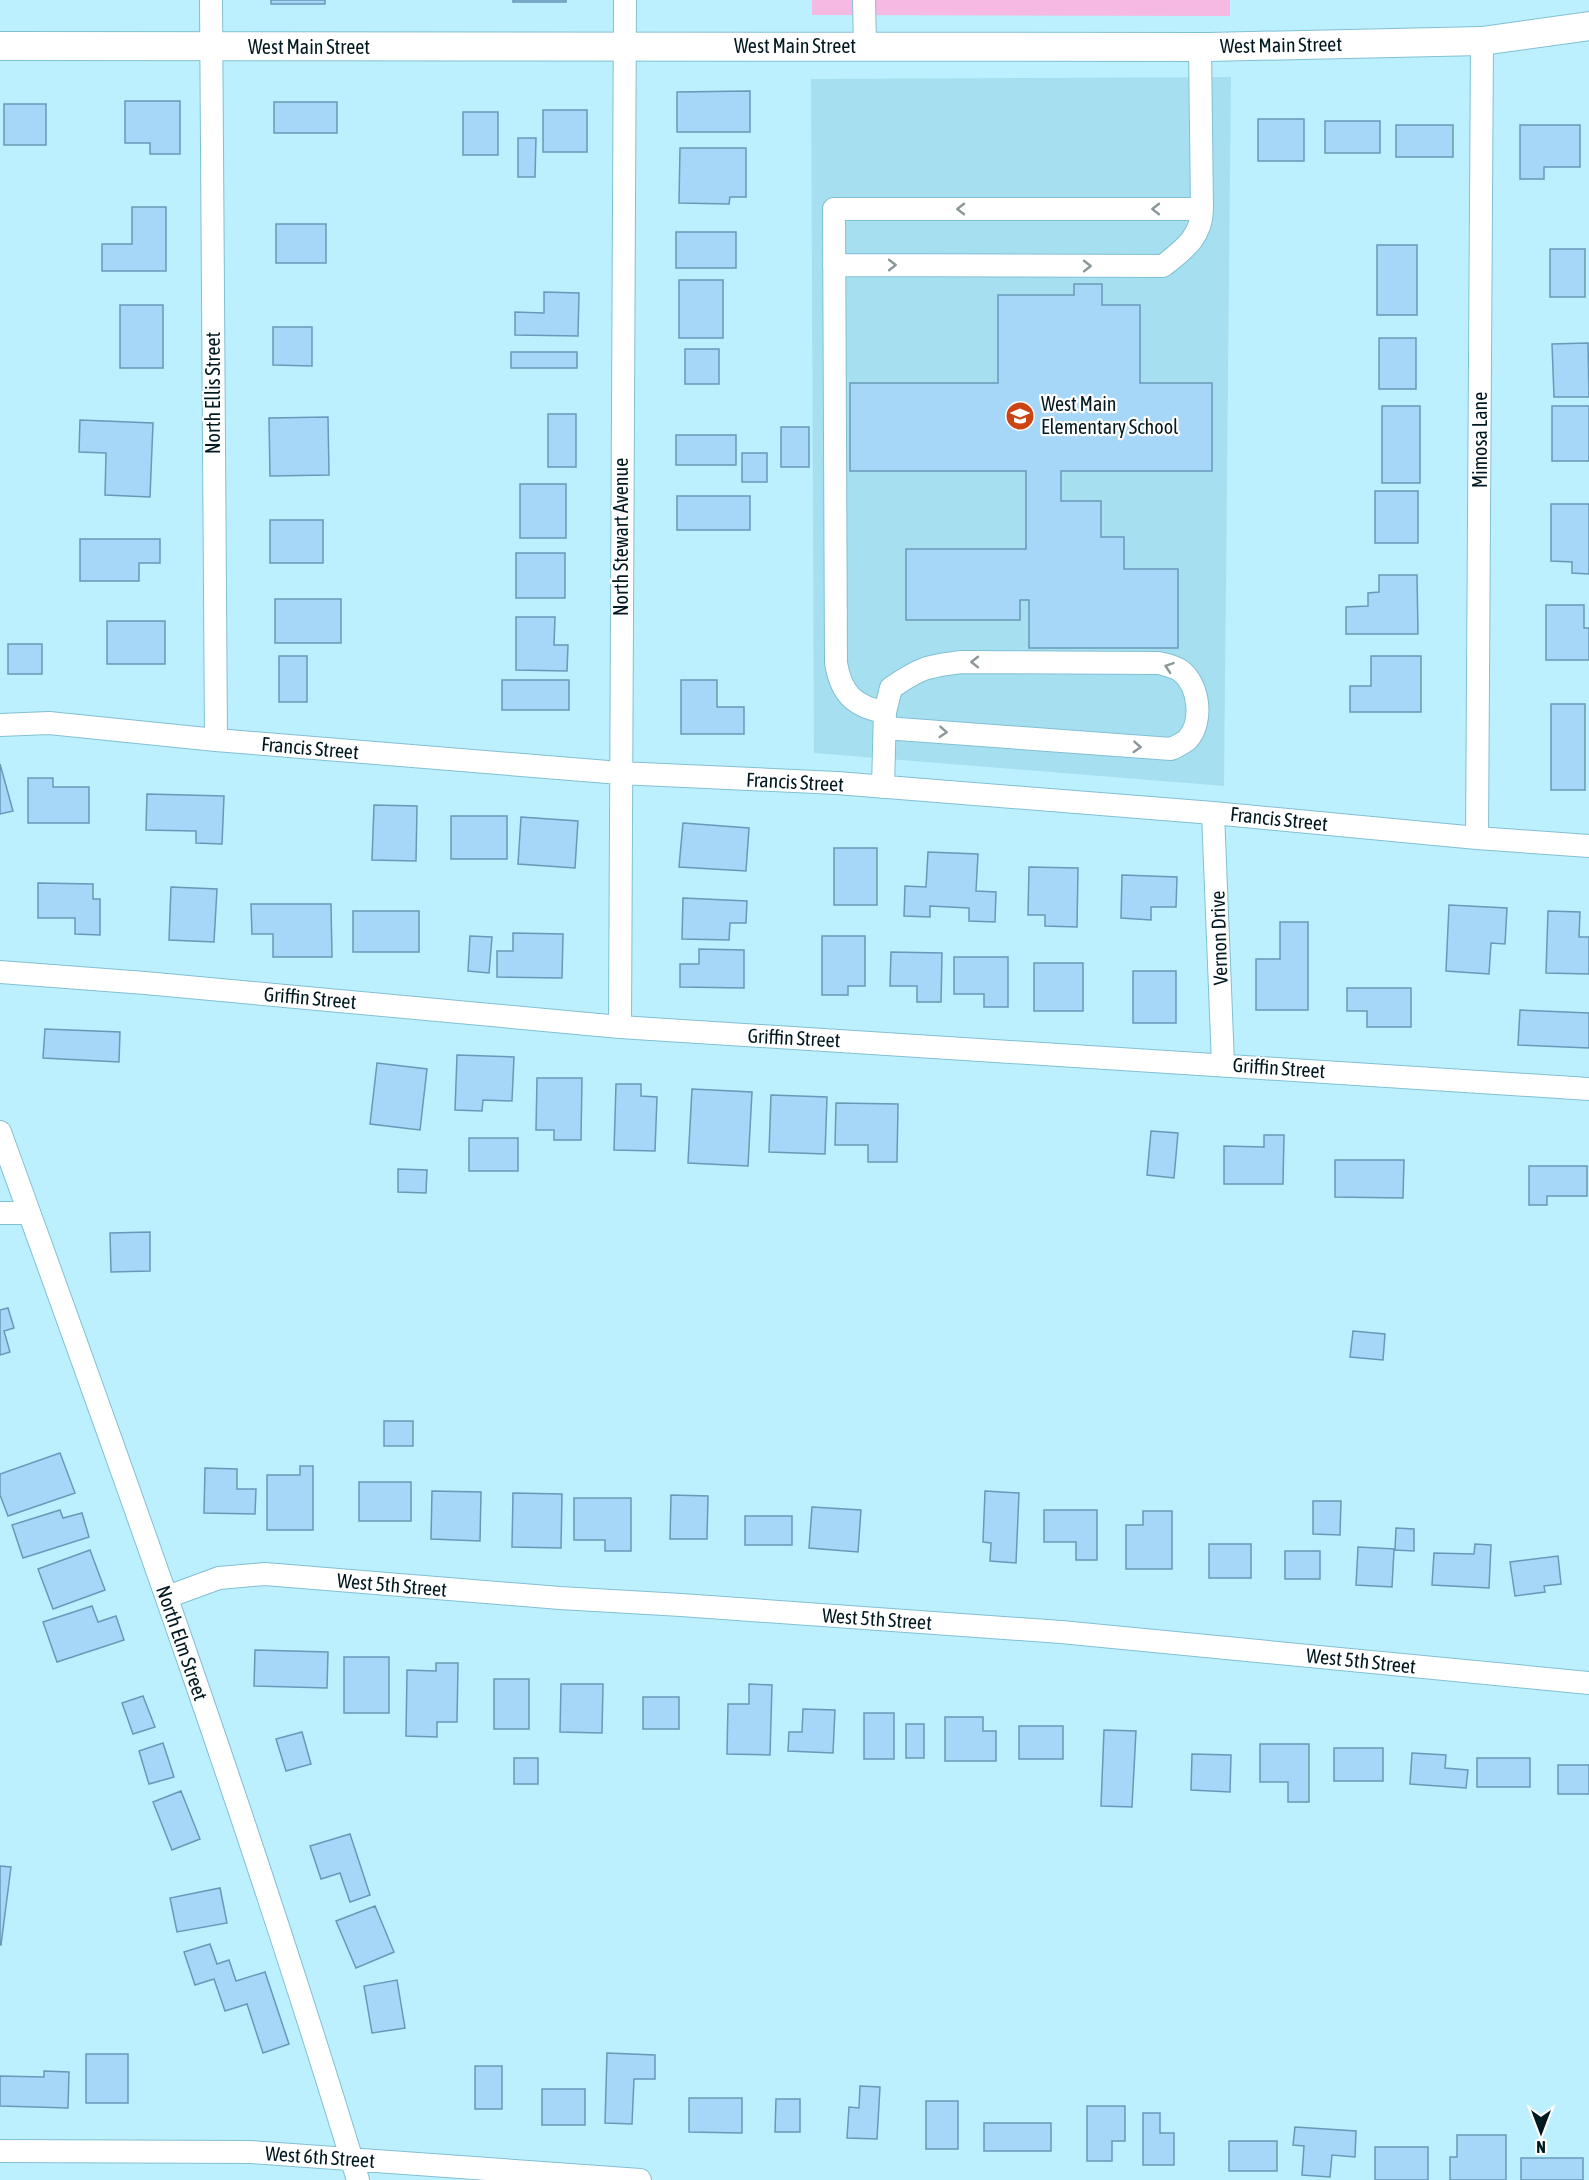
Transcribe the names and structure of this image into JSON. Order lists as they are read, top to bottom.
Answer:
{
  "streets": {
    "main road": ["West Main Street"],
    "street": [
      "North Ellis Street",
      "Mimosa Lane",
      "North Stewart Avenue",
      "Francis Street",
      "Vernon Drive",
      "Griffin Street",
      "West 5th Street",
      "North Elm Street",
      "West 6th Street"
    ]
  },
  "crossings": [
    ["West Main Street", "North Ellis Street"],
    ["West Main Street", "Mimosa Lane"],
    ["West Main Street", "North Stewart Avenue"],
    ["North Ellis Street", "Francis Street"],
    ["Mimosa Lane", "Francis Street"],
    ["North Stewart Avenue", "Francis Street"],
    ["North Stewart Avenue", "Griffin Street"],
    ["Francis Street", "Vernon Drive"],
    ["Vernon Drive", "Griffin Street"],
    ["West 5th Street", "North Elm Street"],
    ["North Elm Street", "West 6th Street"]
  ],
  "places": {
    "school or university": ["West Main Elementary School"]
  },
  "north": "bottom"
}
